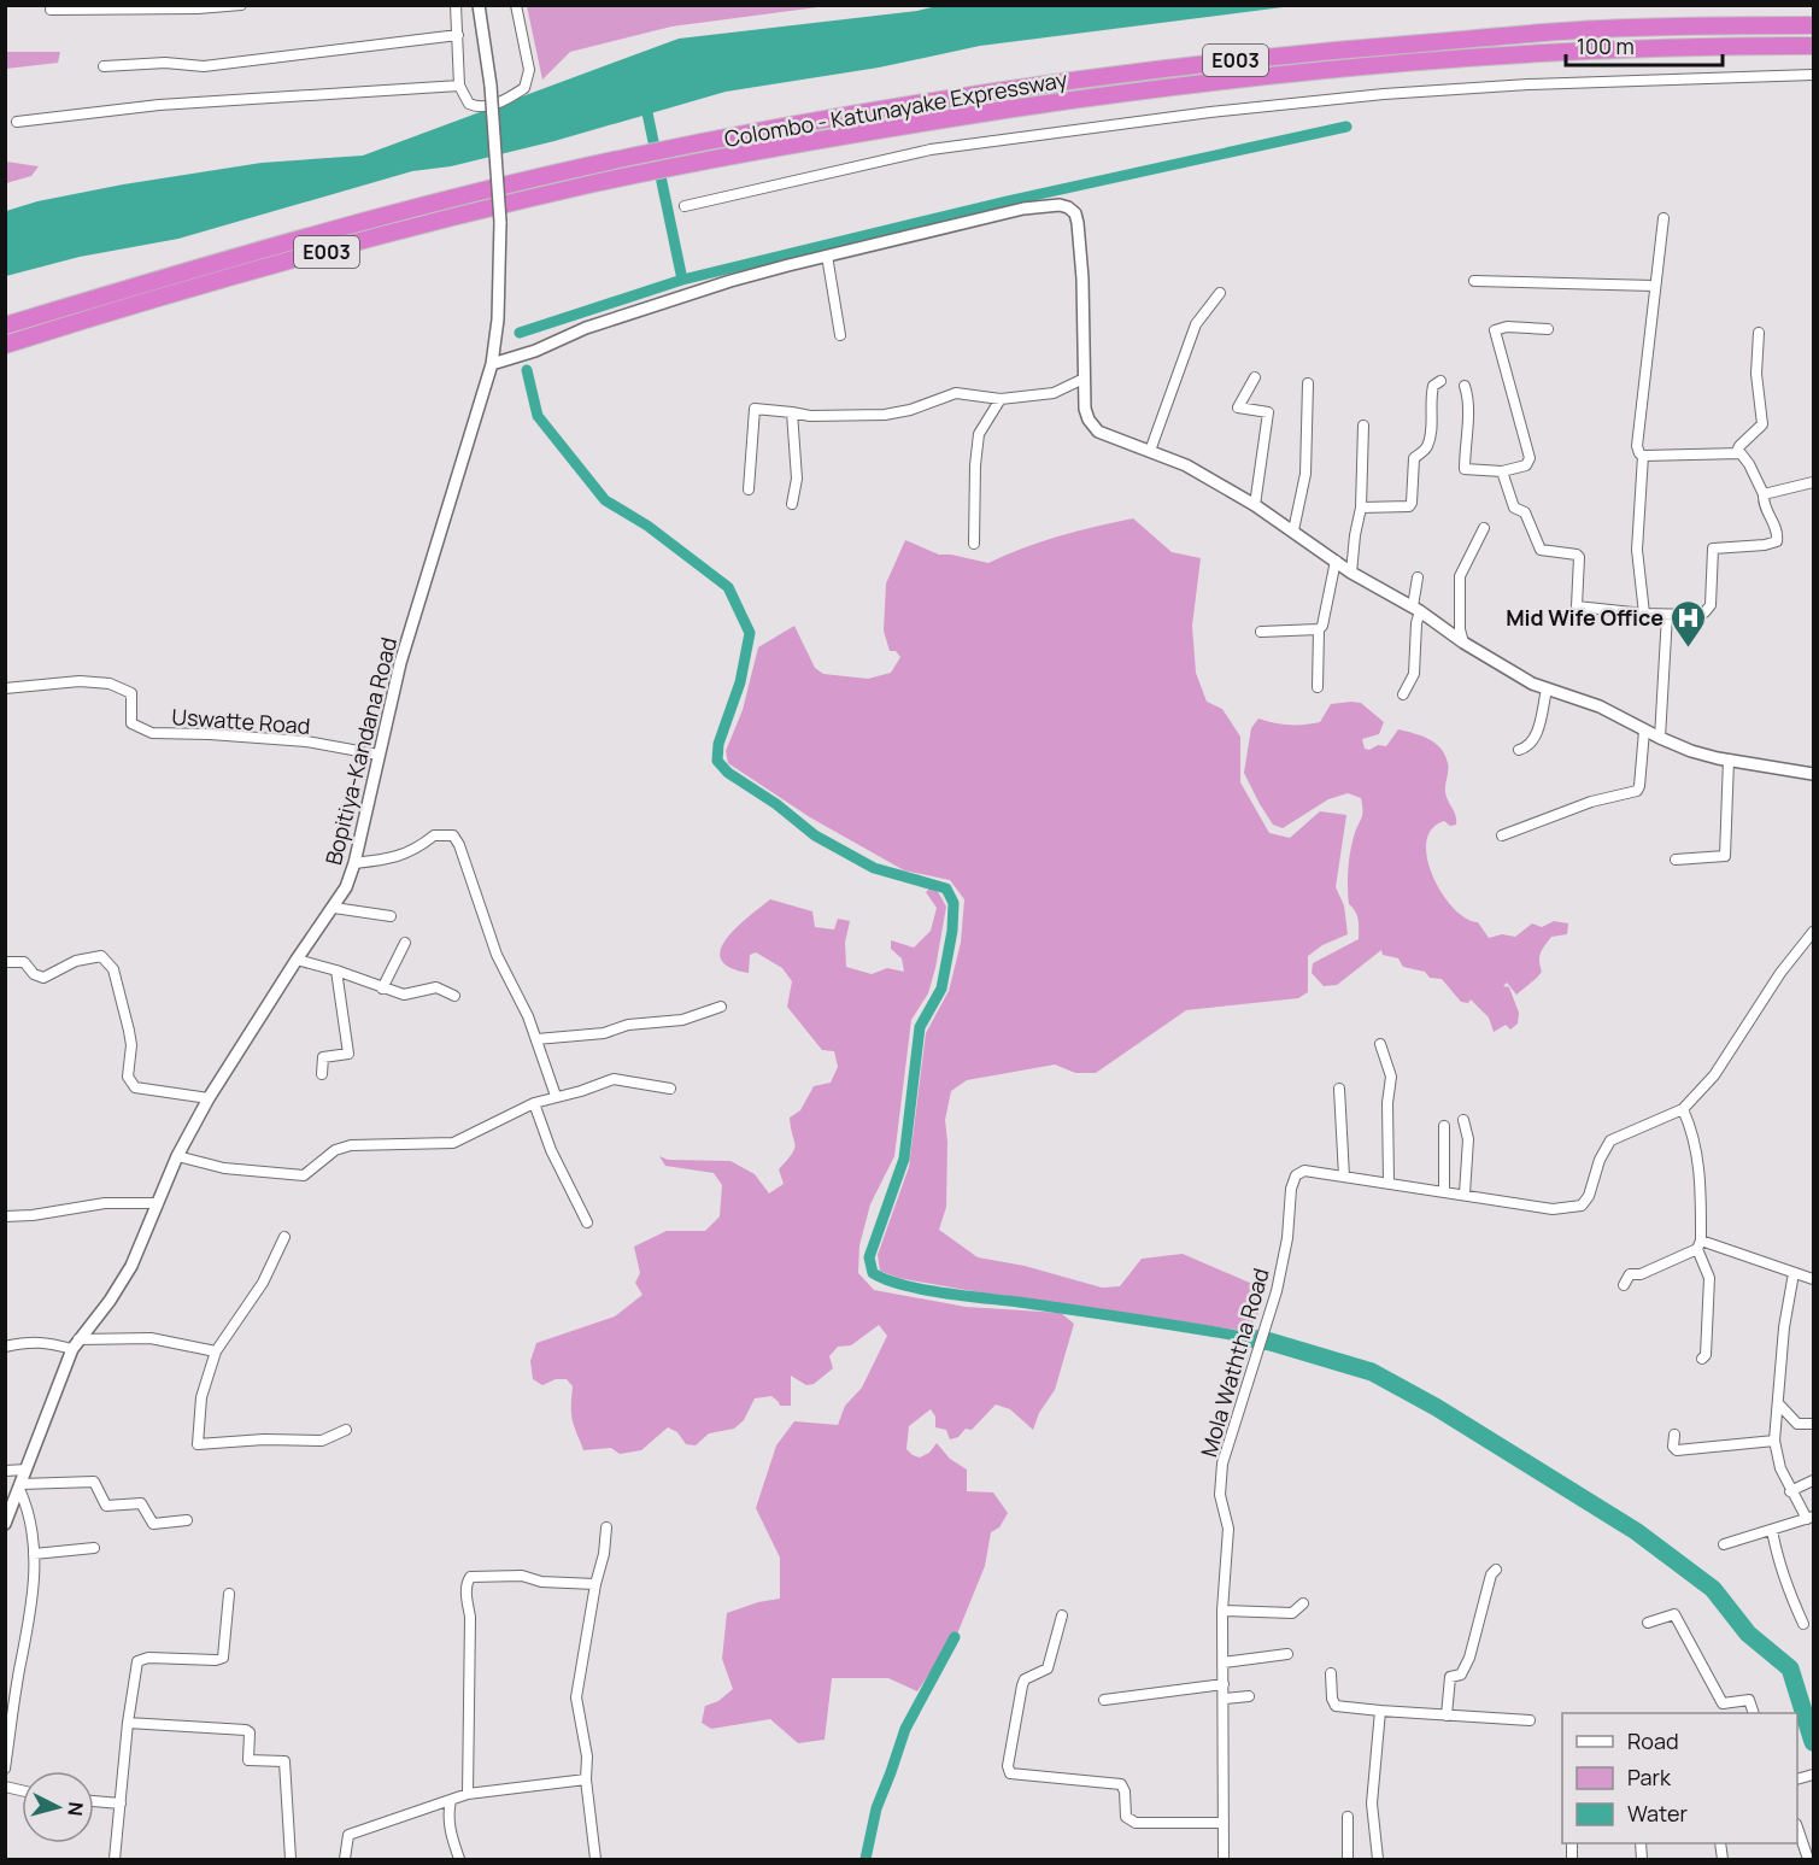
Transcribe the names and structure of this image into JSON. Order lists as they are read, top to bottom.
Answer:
{
  "streets": {
    "highway": ["E003", "Colombo - Katunayake Expressway"],
    "street": ["Uswatte Road", "Bopitiya-Kandana Road", "Mola Waththa Road"]
  },
  "crossings": [
    ["Uswatte Road", "Bopitiya-Kandana Road"]
  ],
  "places": {
    "hospital": ["Mid Wife Office"]
  },
  "legend": ["Road", "Park", "Water"],
  "scale_bar": "100 m",
  "north": "right"
}
